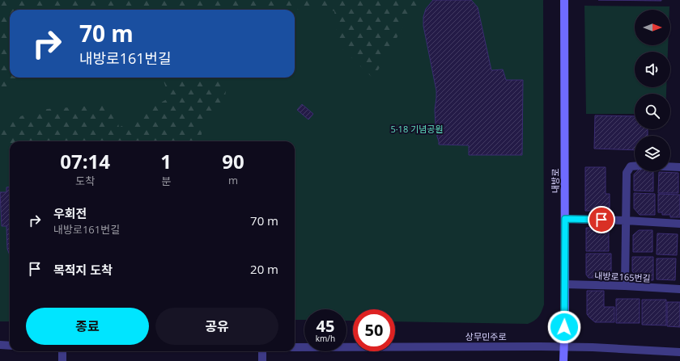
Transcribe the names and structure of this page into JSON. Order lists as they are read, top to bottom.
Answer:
{
  "streets": {
    "street": ["내방로", "내방로165번길", "상무민주로"]
  },
  "crossings": [
    ["내방로", "내방로165번길"],
    ["내방로", "상무민주로"]
  ],
  "parks": ["5·18 기념공원"],
  "north": "right",
  "page": {
    "turn": ["70 m", "내방로161번길"],
    "eta": [
      "07:14",
      "도착",
      "1",
      "분",
      "90",
      "m"
    ],
    "list": [
      {
        "name": "우회전",
        "note": "내방로161번길",
        "value": "70 m"
      },
      {
        "name": "목적지 도착",
        "value": "20 m"
      }
    ],
    "buttons": ["종료", "공유"],
    "speed": "45 km/h",
    "limit": "50"
  }
}
